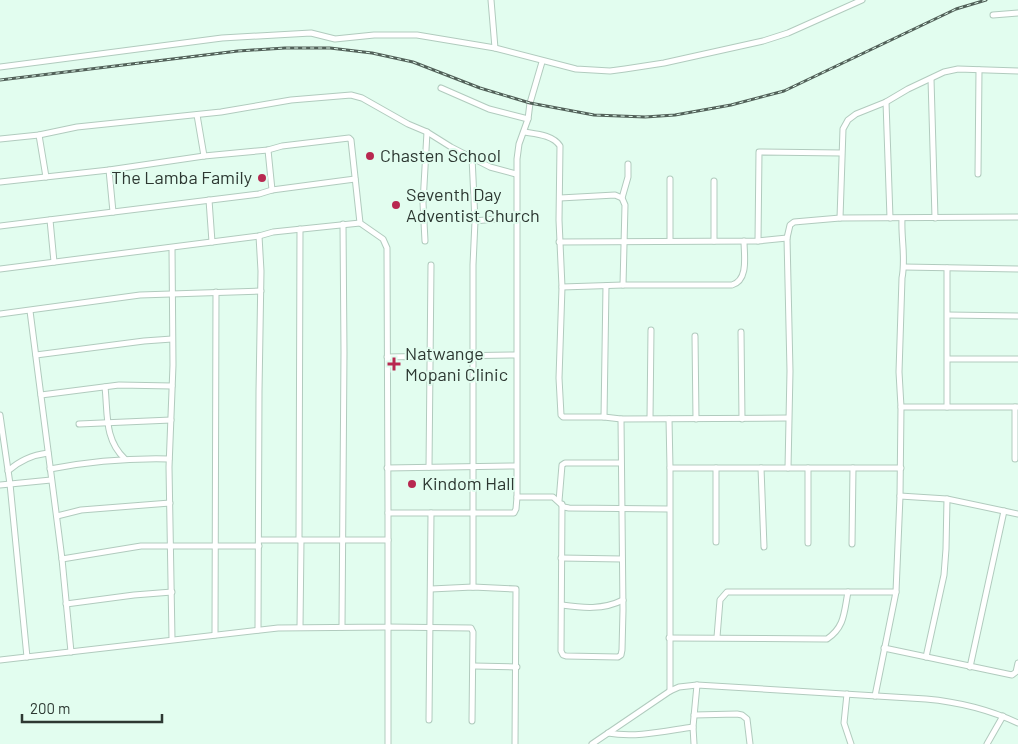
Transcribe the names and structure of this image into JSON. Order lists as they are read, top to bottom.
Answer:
{
  "places": {
    "other": [
      "Chasten School",
      "The Lamba Family",
      "Seventh Day Adventist Church",
      "Kindom Hall"
    ],
    "health": ["Natwange Mopani Clinic"]
  },
  "scale_bar": "200 m"
}
